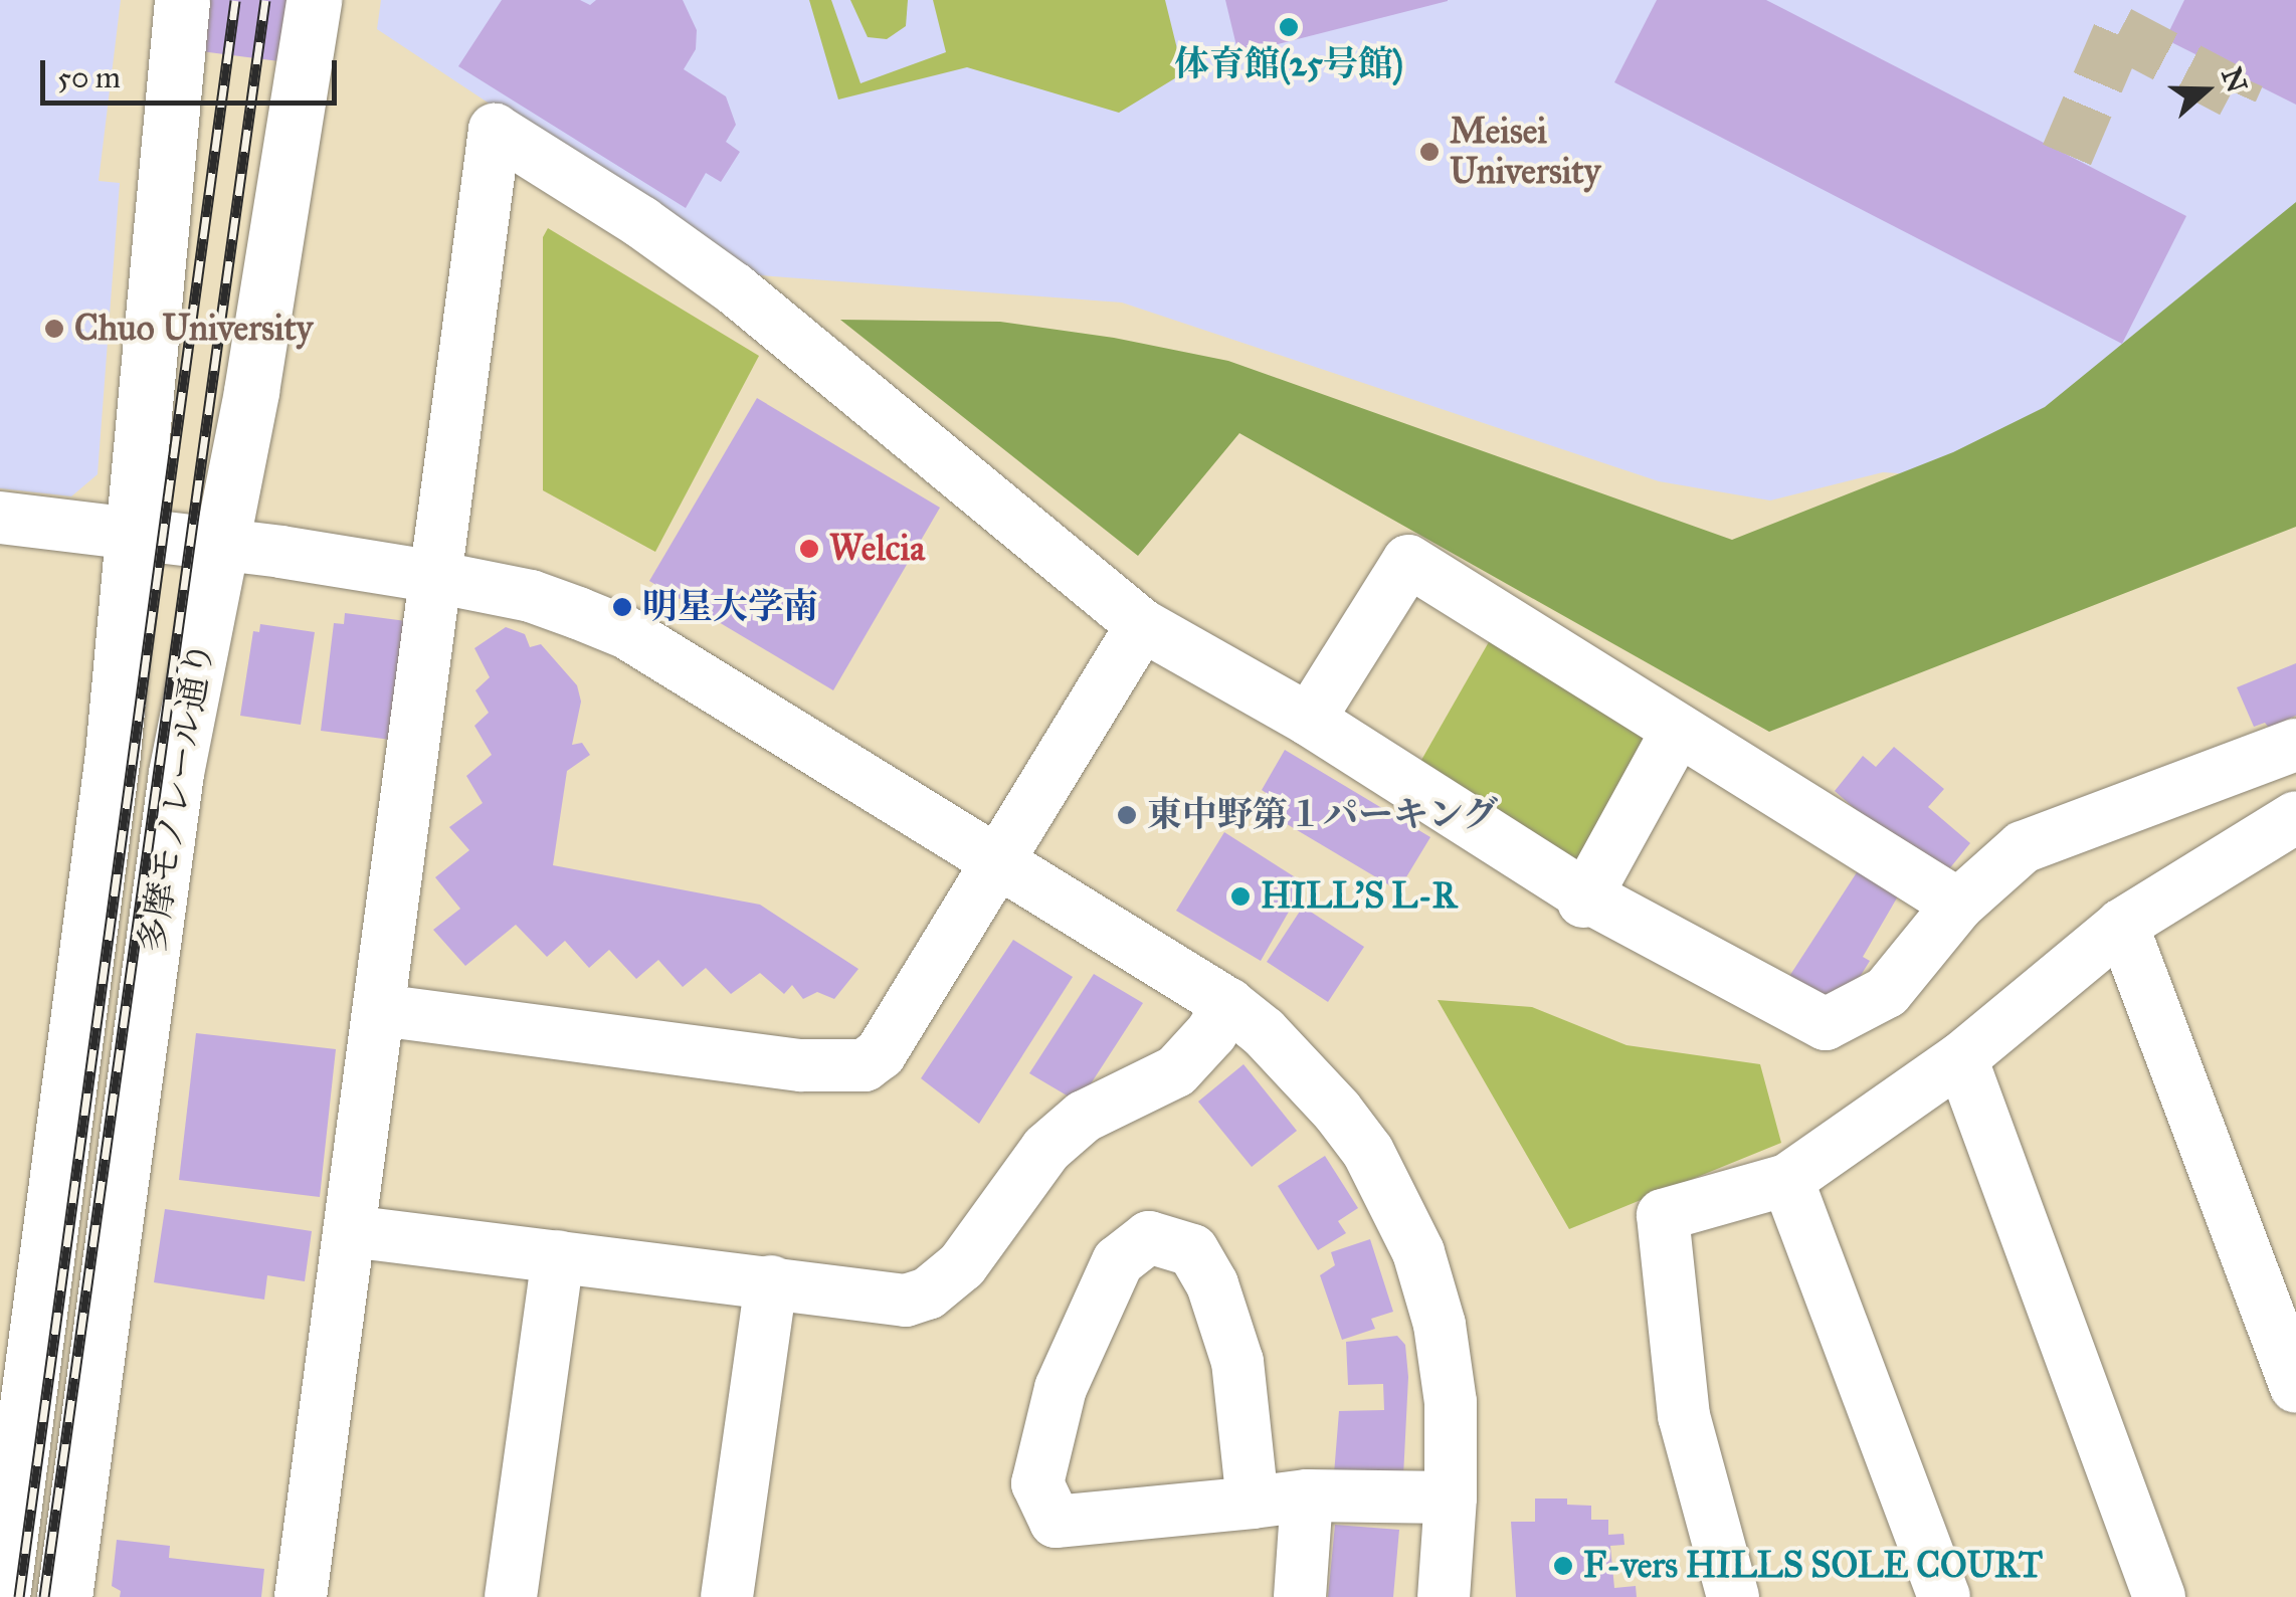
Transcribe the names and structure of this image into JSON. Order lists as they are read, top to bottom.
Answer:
{
  "streets": {
    "main road": ["多摩モノレール通り"]
  },
  "places": [
    "体育館(25号館)",
    "Meisei University",
    "Chuo University",
    "Welcia",
    "明星大学南",
    "東中野第１パーキング",
    "HILL'S L-R",
    "F-vers HILLS SOLE COURT"
  ],
  "scale_bar": "50 m",
  "north": "right"
}
